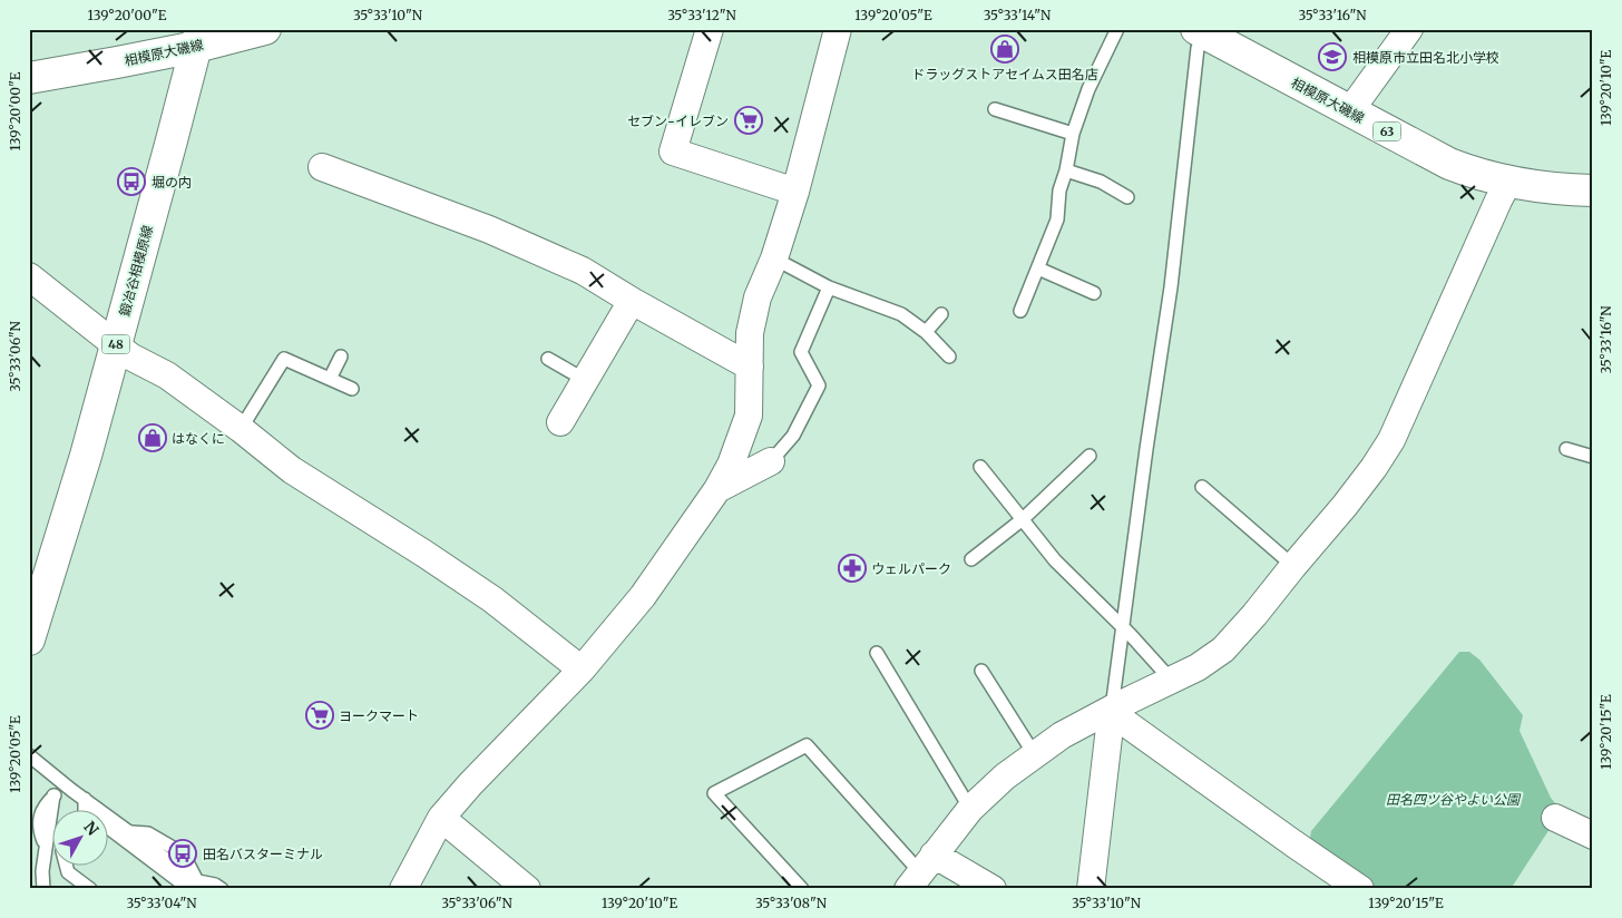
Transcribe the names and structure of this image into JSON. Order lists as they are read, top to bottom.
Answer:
{
  "streets": {
    "main road": [
      "相模原大磯線",
      "63",
      "鍛冶谷相模原線",
      "48"
    ]
  },
  "crossings": [
    ["相模原大磯線", "鍛冶谷相模原線"]
  ],
  "parks": ["田名四ツ谷やよい公園"],
  "places": {
    "shop": ["ドラッグストアセイムス田名店", "はなくに"],
    "school or university": ["相模原市立田名北小学校"],
    "supermarket": ["セブン-イレブン", "ヨークマート"],
    "bus stop": ["堀の内", "田名バスターミナル"],
    "pharmacy": ["ウェルパーク"]
  },
  "north": "top right",
  "coordinates": [
    "139°20'00\"E",
    "35°33'10\"N",
    "35°33'12\"N",
    "139°20'05\"E",
    "35°33'14\"N",
    "35°33'16\"N",
    "139°20'10\"E",
    "35°33'06\"N",
    "139°20'15\"E",
    "35°33'04\"N",
    "35°33'08\"N"
  ]
}
